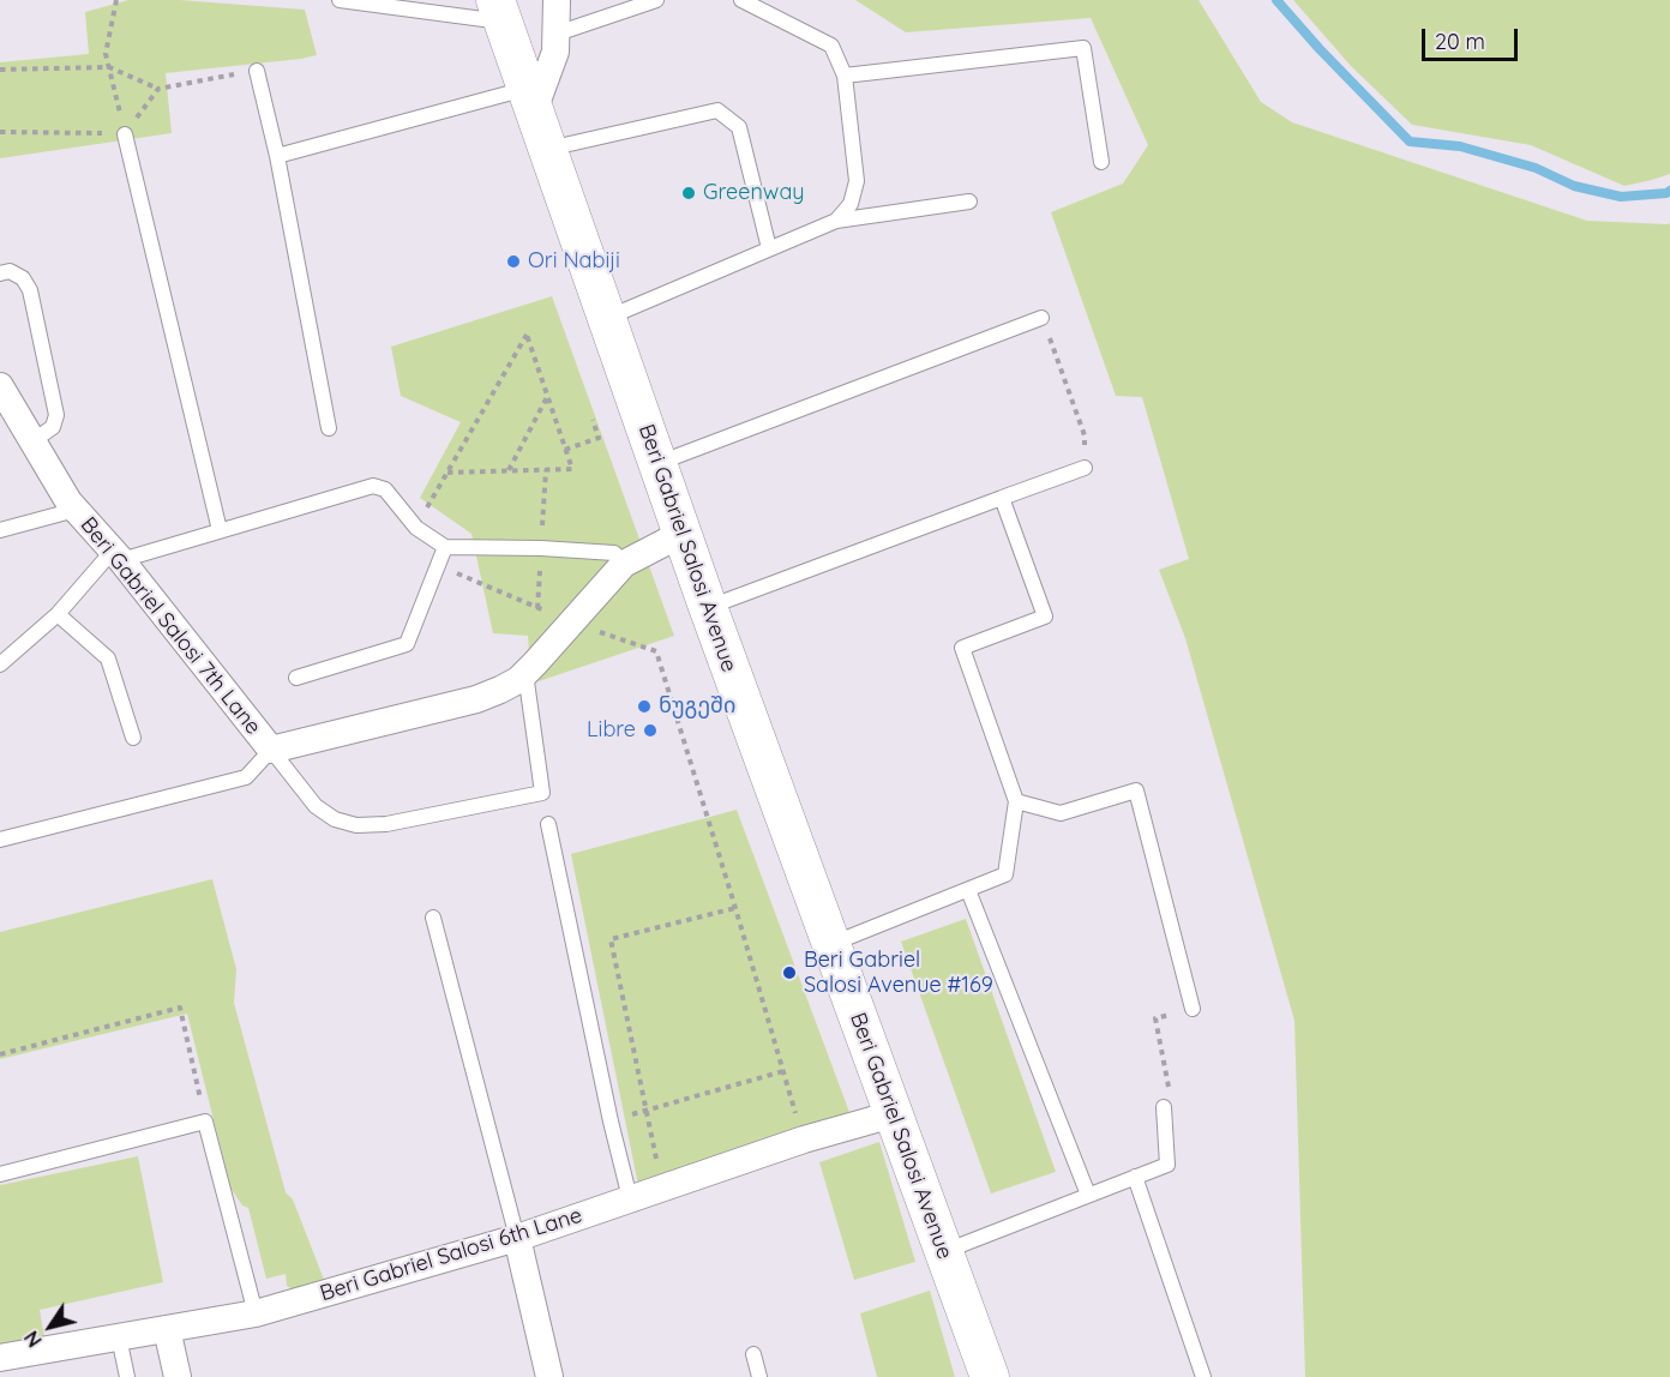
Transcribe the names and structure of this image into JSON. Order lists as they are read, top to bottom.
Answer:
{
  "streets": {
    "main road": ["Beri Gabriel Salosi Avenue"],
    "street": ["Beri Gabriel Salosi 7th Lane", "Beri Gabriel Salosi 6th Lane"]
  },
  "crossings": [
    ["Beri Gabriel Salosi Avenue", "Beri Gabriel Salosi 7th Lane"],
    ["Beri Gabriel Salosi Avenue", "Beri Gabriel Salosi 6th Lane"]
  ],
  "places": [
    "Greenway",
    "Ori Nabiji",
    "ნუგეში",
    "Libre",
    "Beri Gabriel Salosi Avenue #169"
  ],
  "scale_bar": "20 m",
  "north": "bottom left"
}
